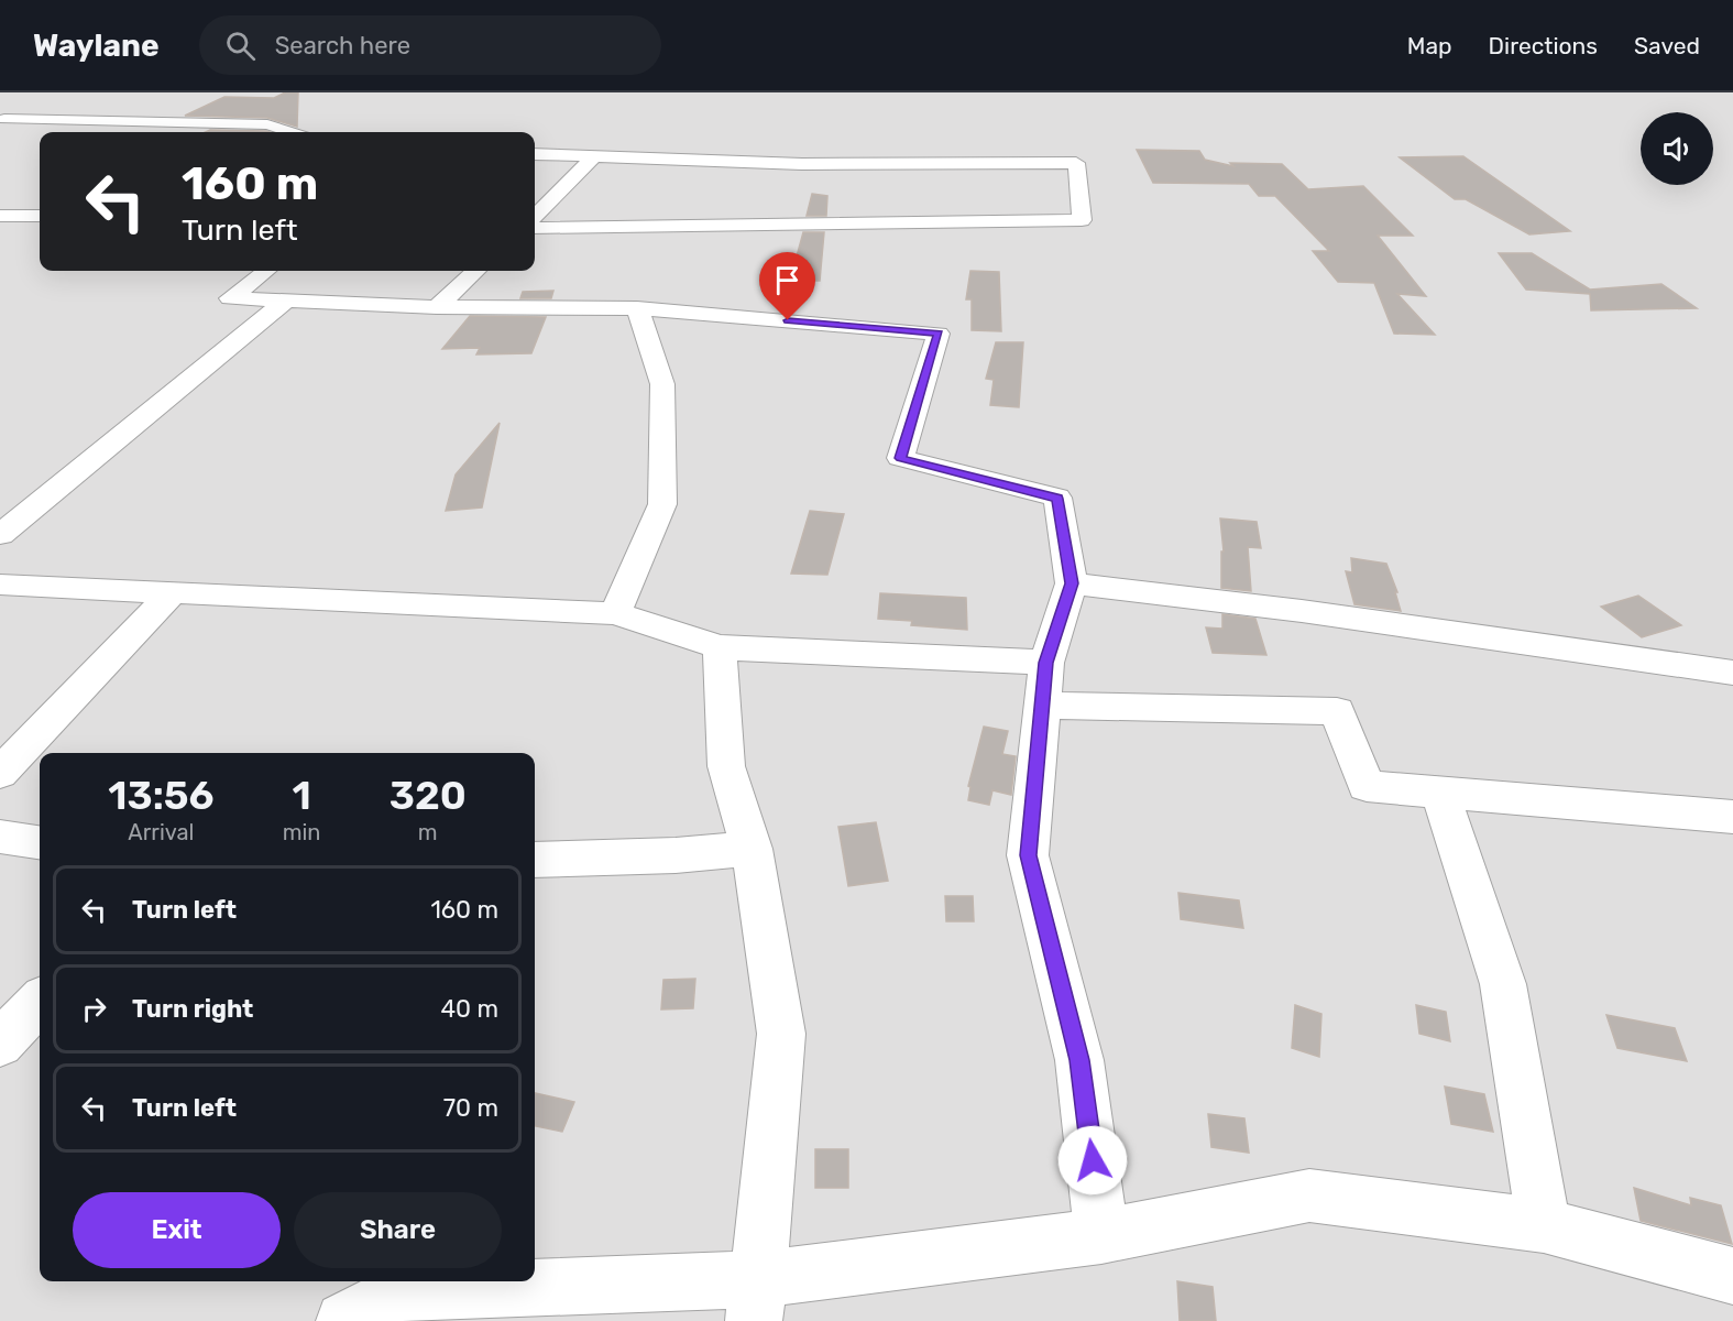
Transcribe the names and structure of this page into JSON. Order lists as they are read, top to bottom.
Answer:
{
  "page": {
    "header": "Waylane",
    "search": "Search here",
    "nav": ["Map", "Directions", "Saved"],
    "turn": ["160 m", "Turn left"],
    "eta": [
      "13:56",
      "Arrival",
      "1",
      "min",
      "320",
      "m"
    ],
    "list": [
      {
        "name": "Turn left",
        "value": "160 m"
      },
      {
        "name": "Turn right",
        "value": "40 m"
      },
      {
        "name": "Turn left",
        "value": "70 m"
      }
    ],
    "buttons": ["Exit", "Share"]
  }
}
